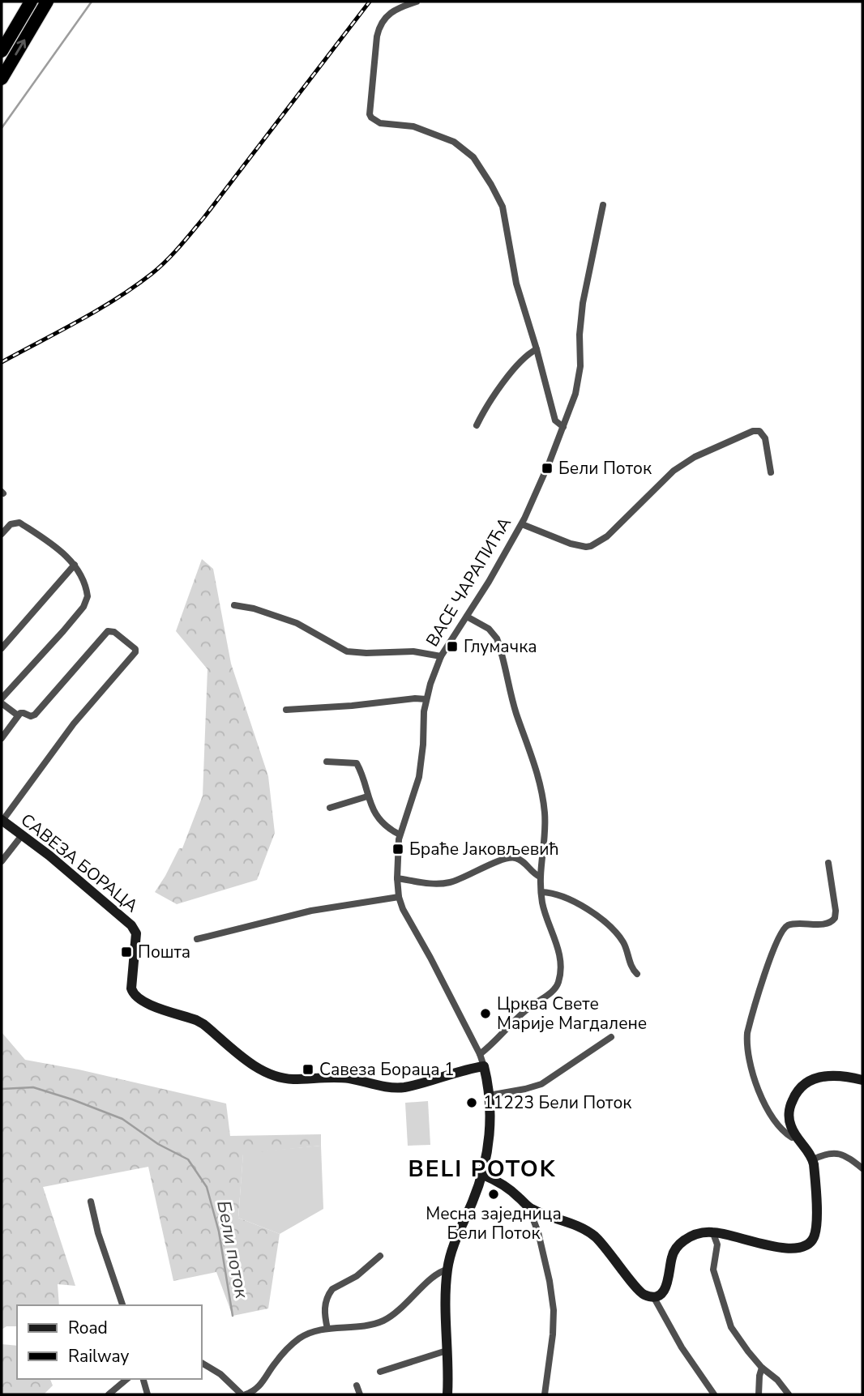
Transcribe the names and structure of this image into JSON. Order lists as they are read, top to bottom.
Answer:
{
  "streets": {
    "street": ["ВАСЕ ЧАРАПИЋА", "САВЕЗА БОРАЦА"]
  },
  "crossings": [
    ["ВАСЕ ЧАРАПИЋА", "САВЕЗА БОРАЦА"]
  ],
  "districts": ["BELI POTOK"],
  "water": ["Бели поток"],
  "places": {
    "transit": [
      "Бели Поток",
      "Глумачка",
      "Браће Јаковљевић",
      "Пошта",
      "Савеза Бораца 1"
    ],
    "other": ["Црква Свете Марије Магдалене", "11223 Бели Поток", "Месна заједница Бели Поток"]
  },
  "legend": ["Road", "Railway"]
}
